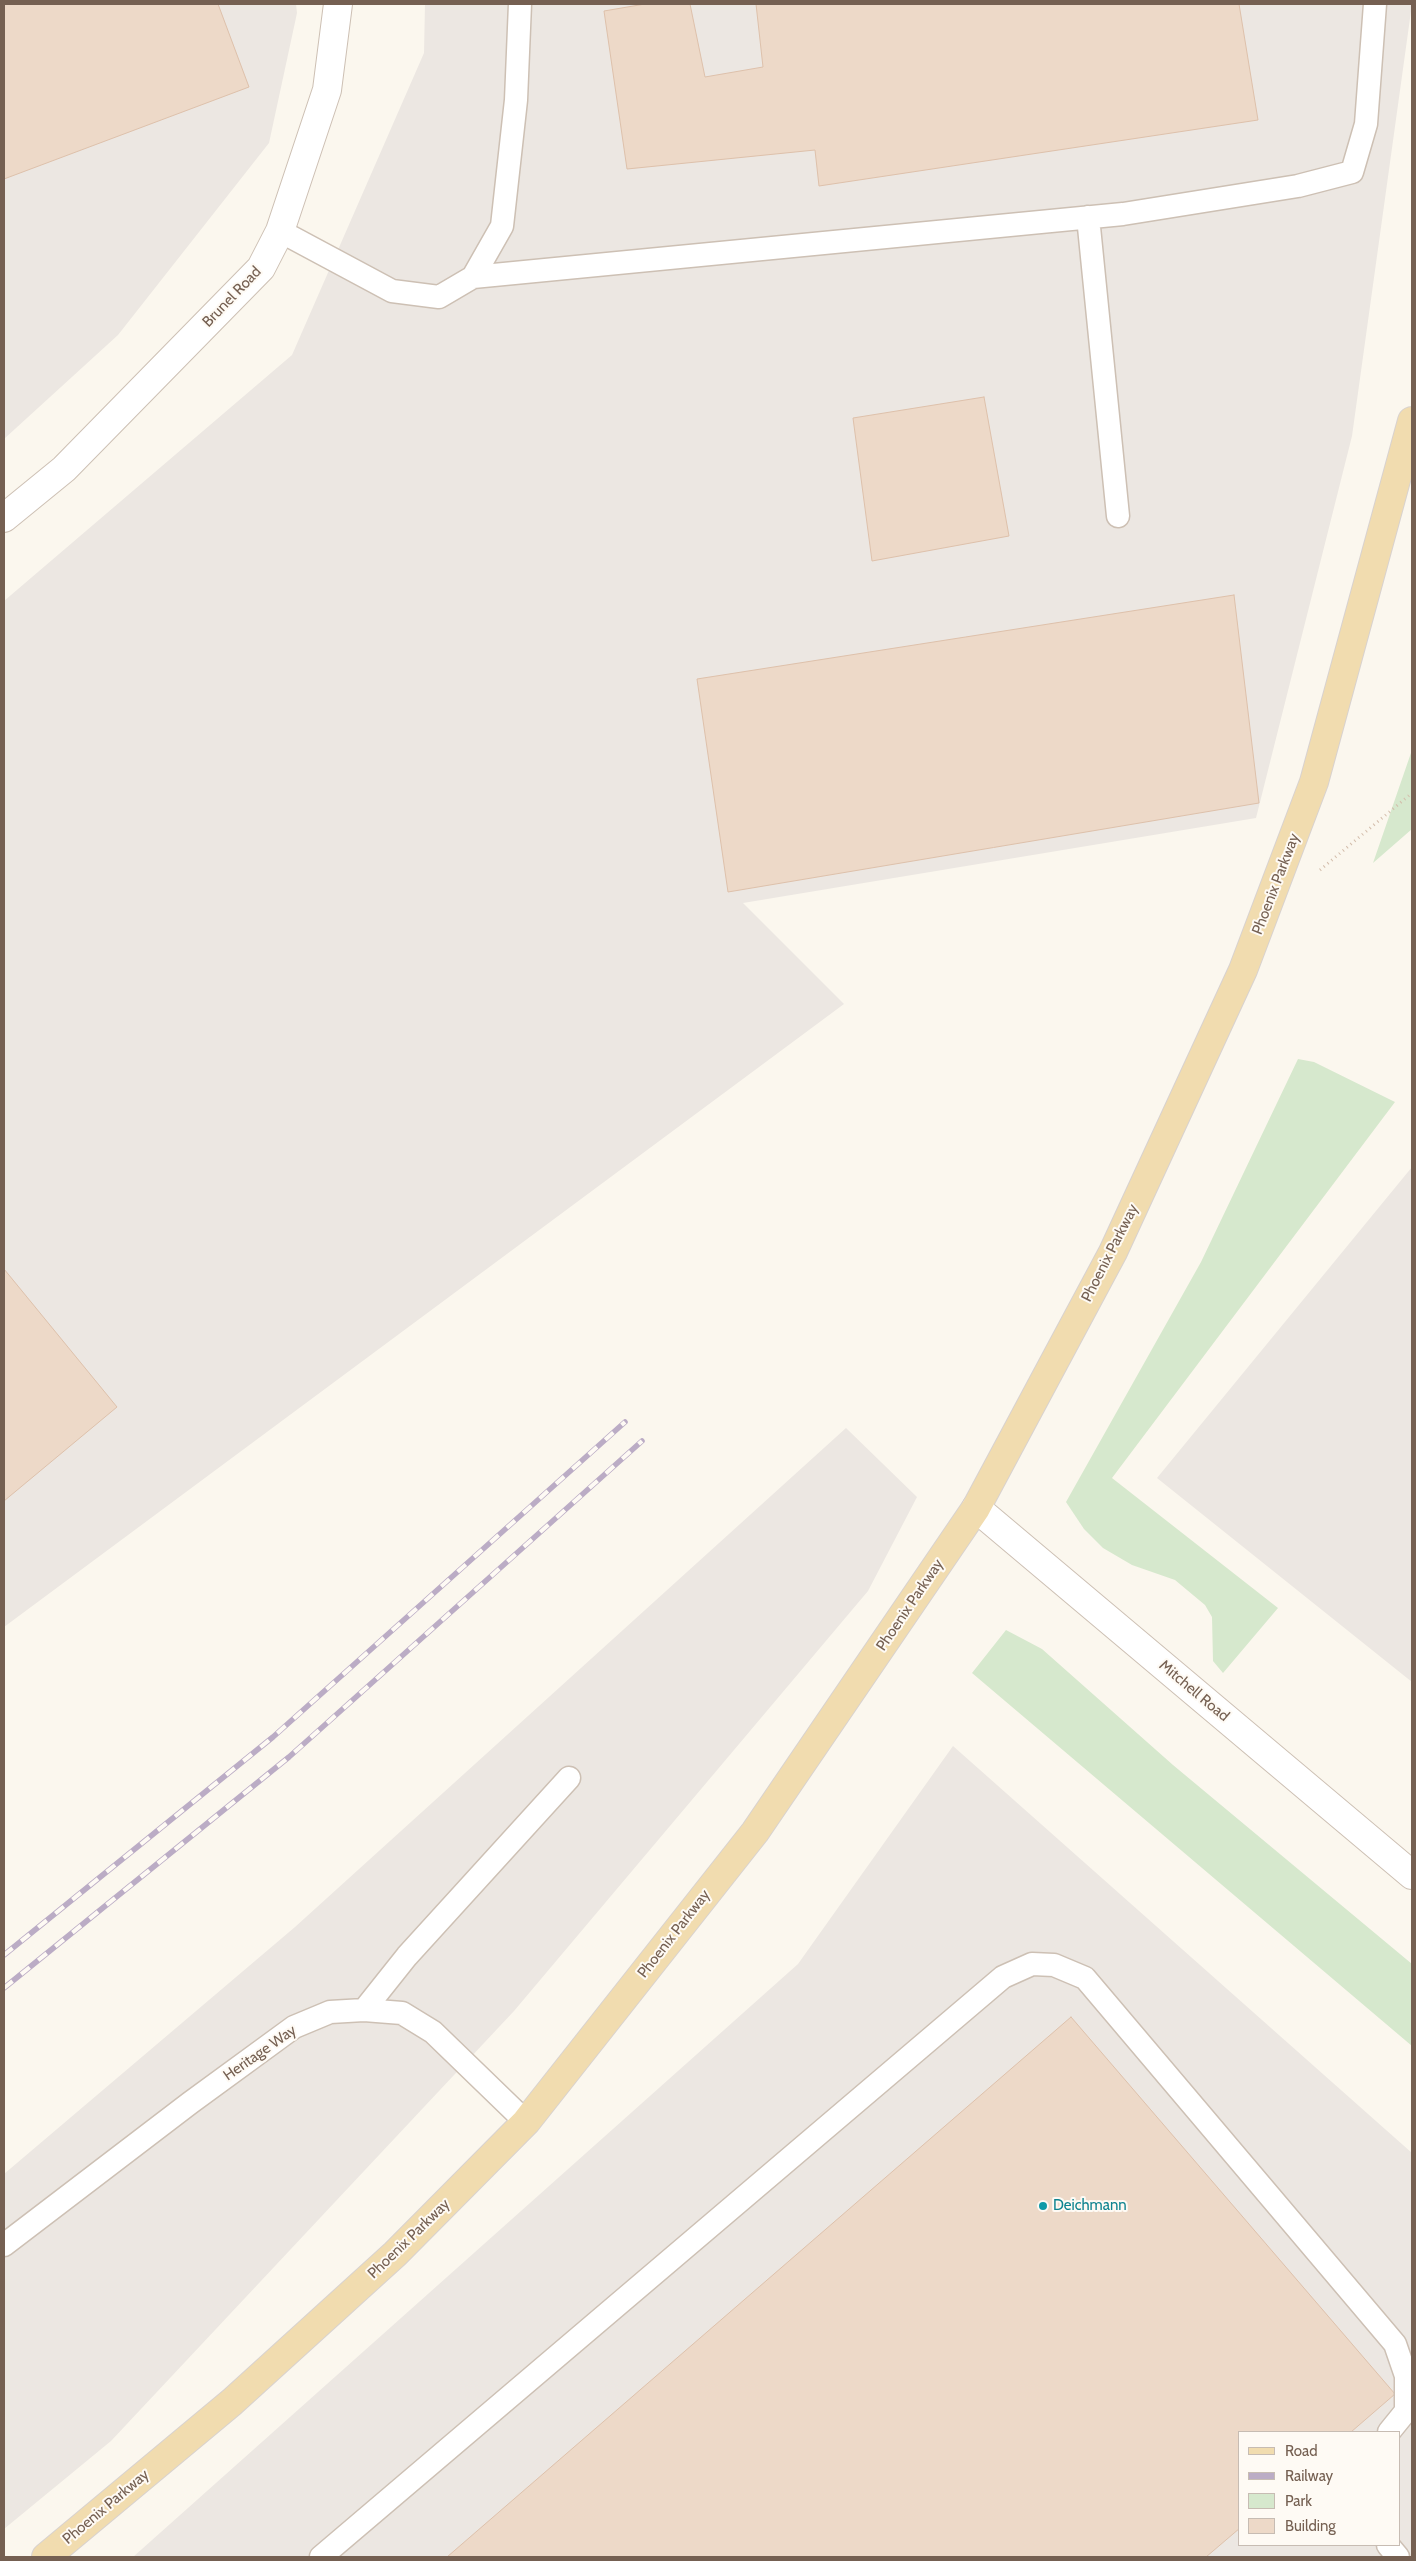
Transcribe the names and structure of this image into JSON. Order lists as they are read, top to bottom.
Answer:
{
  "streets": {
    "main road": ["Phoenix Parkway"],
    "street": ["Brunel Road", "Mitchell Road"],
    "lane": ["Heritage Way"]
  },
  "crossings": [
    ["Phoenix Parkway", "Mitchell Road"],
    ["Phoenix Parkway", "Heritage Way"]
  ],
  "places": ["Deichmann"],
  "legend": [
    "Road",
    "Railway",
    "Park",
    "Building"
  ]
}
